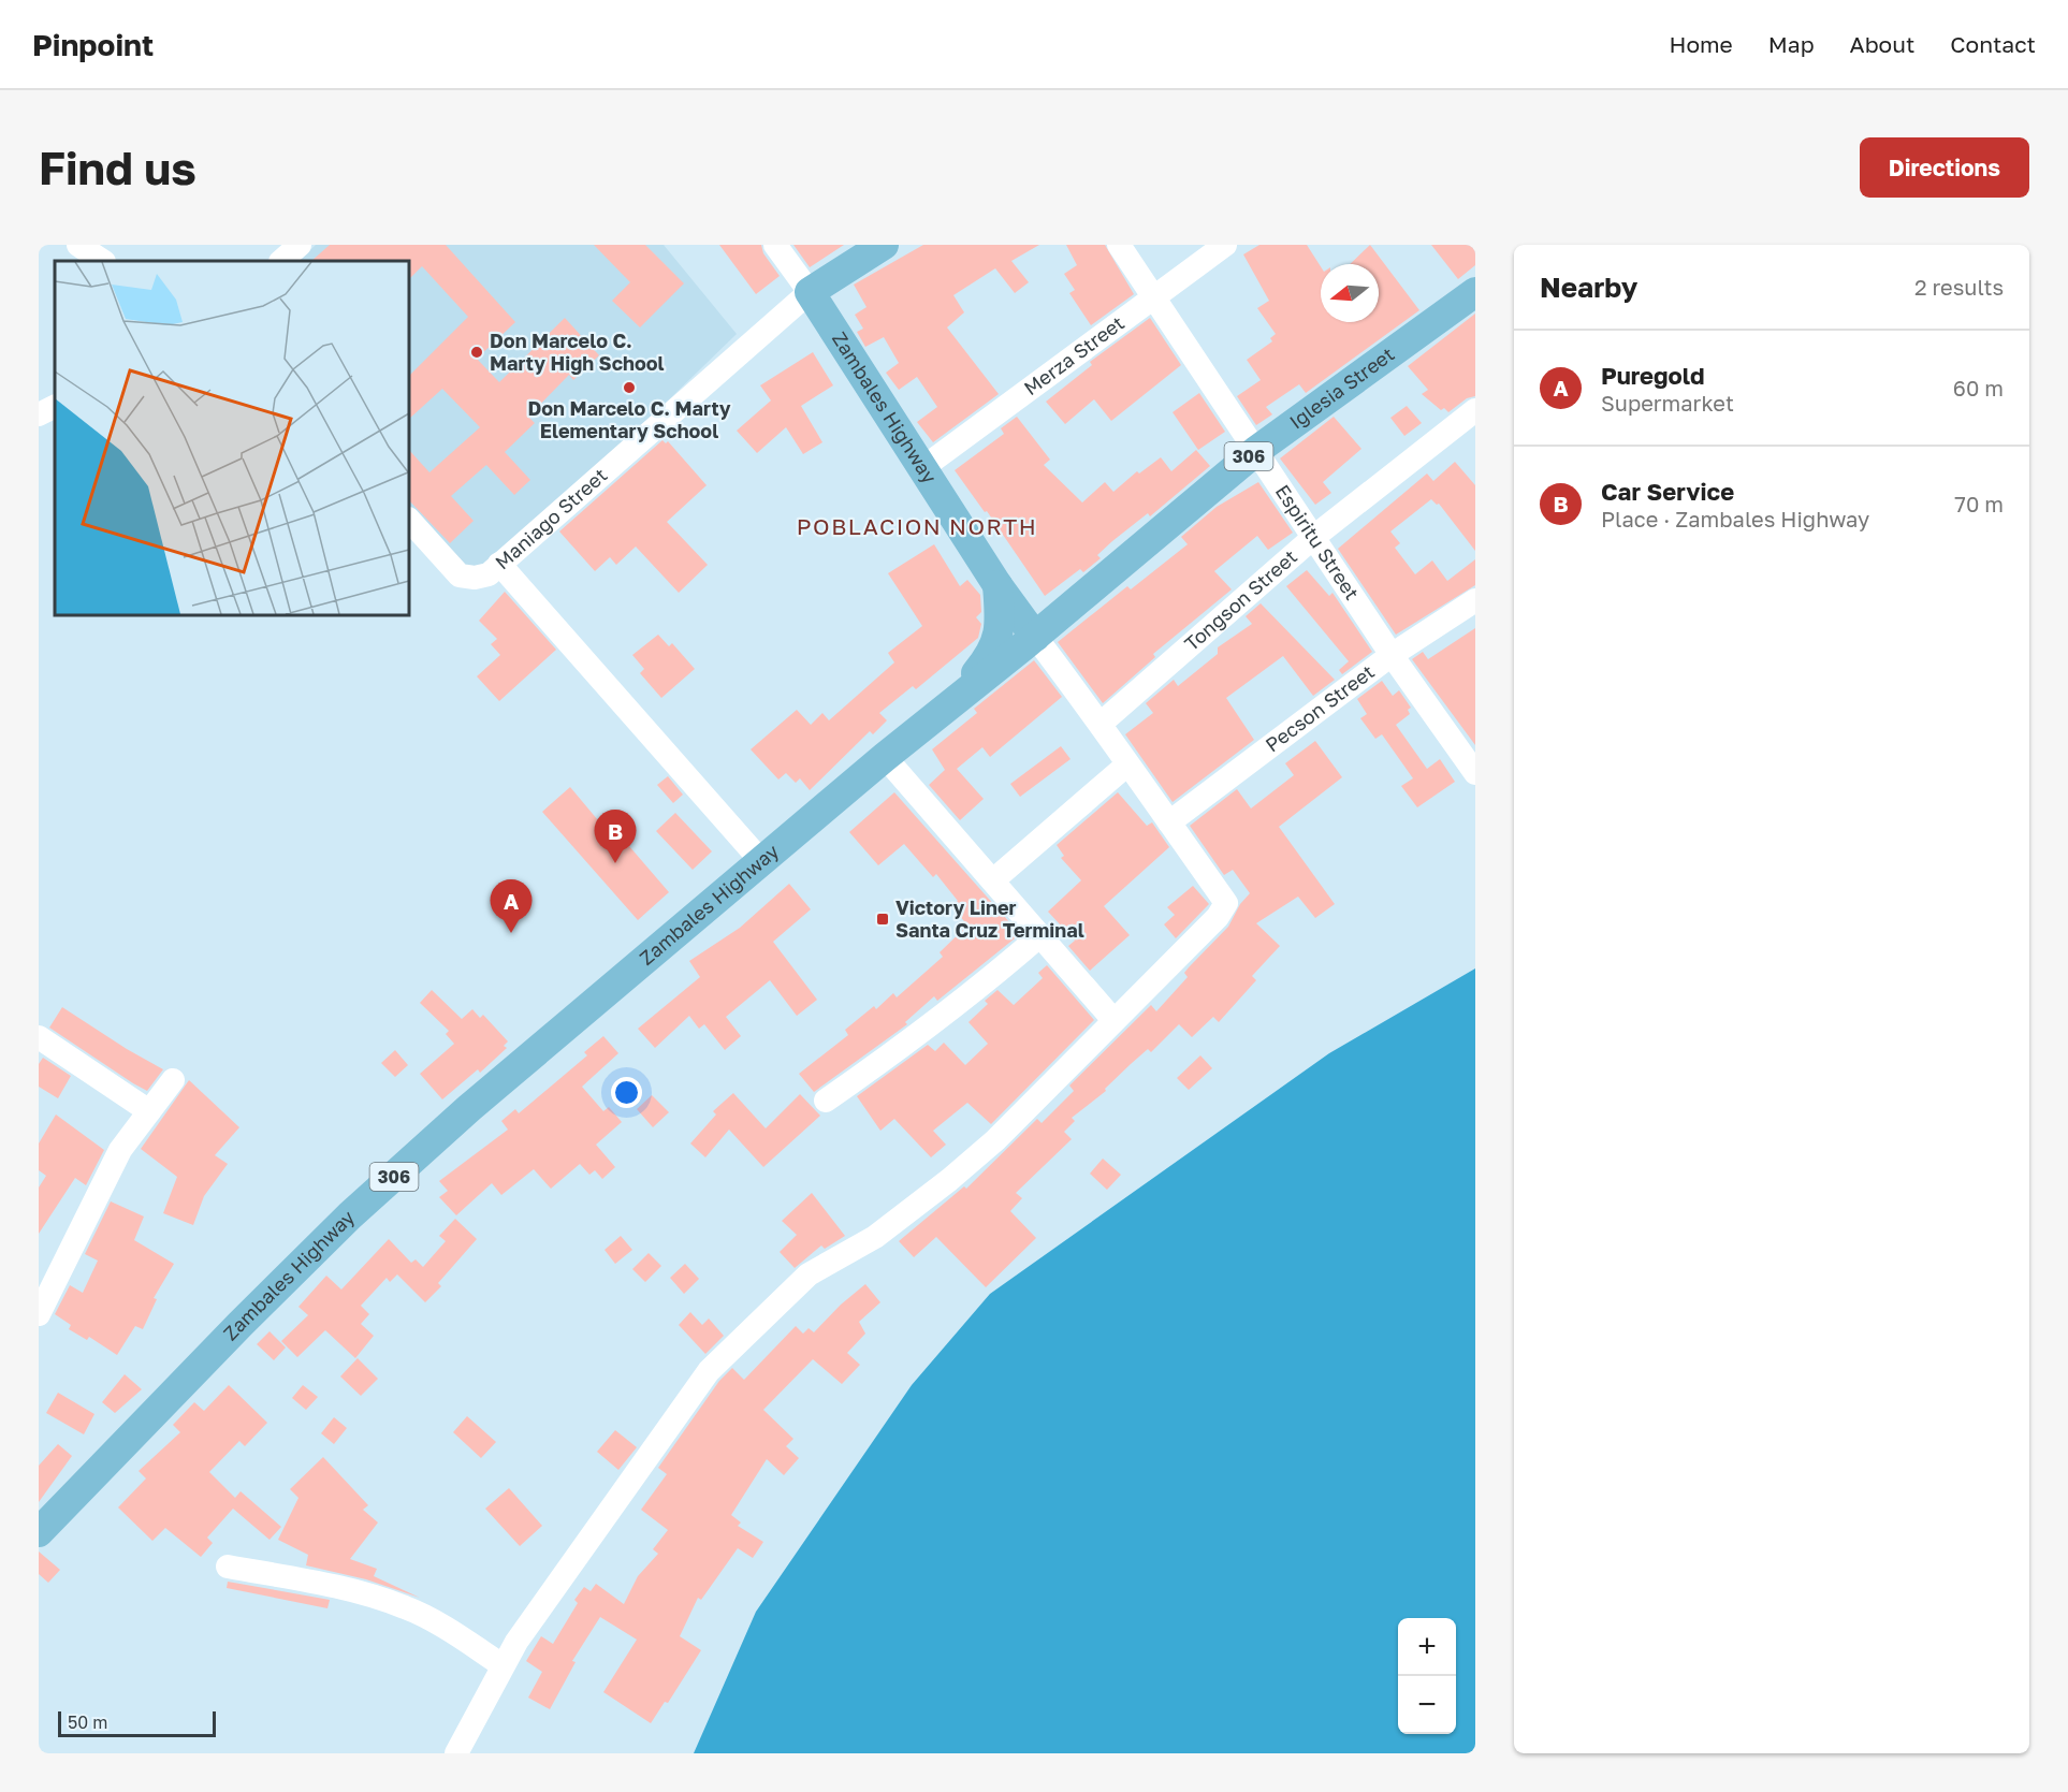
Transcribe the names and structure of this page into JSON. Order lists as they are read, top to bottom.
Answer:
{
  "streets": {
    "main road": ["Iglesia Street", "Zambales Highway", "306"],
    "street": [
      "Merza Street",
      "Maniago Street",
      "Espiritu Street",
      "Tongson Street",
      "Pecson Street"
    ]
  },
  "crossings": [
    ["Merza Street", "Zambales Highway"],
    ["Merza Street", "Espiritu Street"],
    ["Iglesia Street", "Zambales Highway"],
    ["Iglesia Street", "Espiritu Street"],
    ["Zambales Highway", "306"],
    ["Zambales Highway", "Maniago Street"],
    ["Espiritu Street", "Tongson Street"],
    ["Espiritu Street", "Pecson Street"]
  ],
  "districts": ["POBLACION NORTH"],
  "places": {
    "other": ["Don Marcelo C. Marty High School", "Don Marcelo C. Marty Elementary School"],
    "transit": ["Victory Liner Santa Cruz Terminal"]
  },
  "scale_bar": "50 m",
  "north": "left",
  "page": {
    "header": "Pinpoint",
    "nav": [
      "Home",
      "Map",
      "About",
      "Contact"
    ],
    "buttons": "Directions",
    "title": "Find us",
    "heading": ["Nearby", "2 results"],
    "list": [
      {
        "mark": "A",
        "name": "Puregold",
        "note": "Supermarket",
        "value": "60 m"
      },
      {
        "mark": "B",
        "name": "Car Service",
        "note": "Place · Zambales Highway",
        "value": "70 m"
      }
    ],
    "pins": ["B", "A"],
    "map_buttons": ["+", "−"],
    "scale": "50 m"
  }
}
